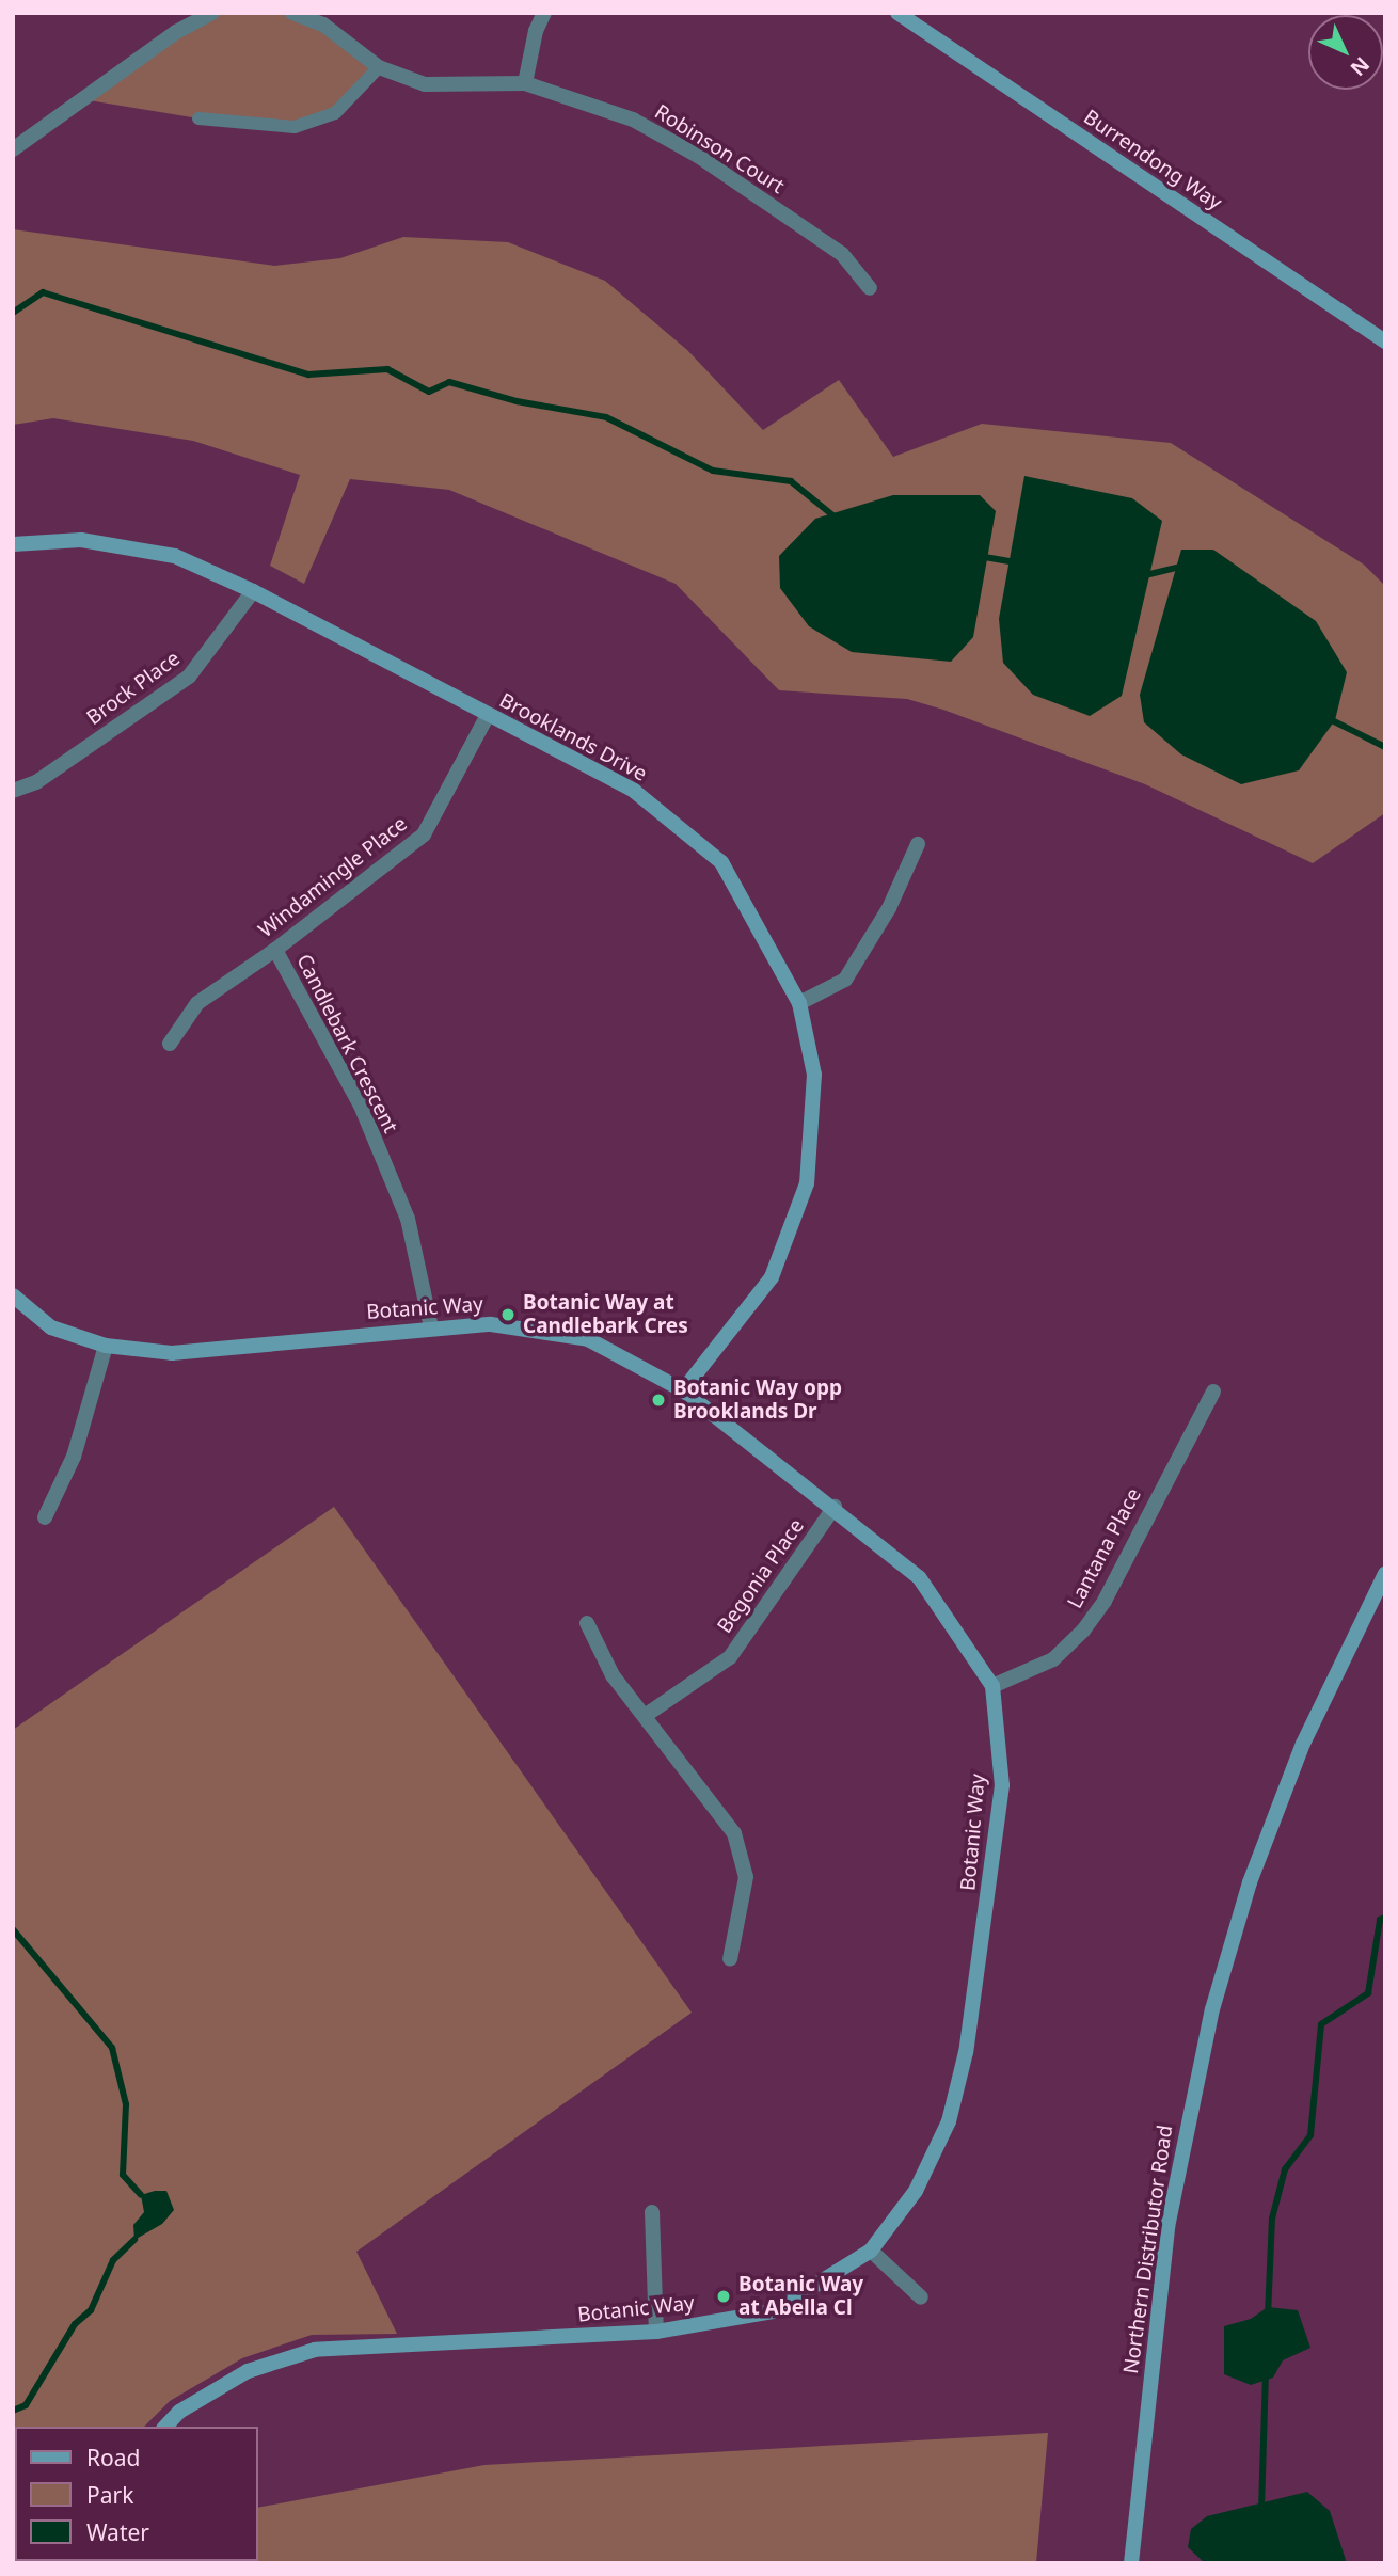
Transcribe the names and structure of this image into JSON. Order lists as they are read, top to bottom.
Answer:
{
  "streets": {
    "street": [
      "Robinson Court",
      "Burrendong Way",
      "Brock Place",
      "Brooklands Drive",
      "Windamingle Place",
      "Candlebark Crescent",
      "Botanic Way",
      "Lantana Place",
      "Begonia Place",
      "Northern Distributor Road"
    ]
  },
  "crossings": [
    ["Brock Place", "Brooklands Drive"],
    ["Brooklands Drive", "Windamingle Place"],
    ["Brooklands Drive", "Botanic Way"],
    ["Windamingle Place", "Candlebark Crescent"],
    ["Candlebark Crescent", "Botanic Way"],
    ["Botanic Way", "Lantana Place"],
    ["Botanic Way", "Begonia Place"]
  ],
  "places": ["Botanic Way at Candlebark Cres", "Botanic Way opp Brooklands Dr", "Botanic Way at Abella Cl"],
  "legend": ["Road", "Park", "Water"],
  "north": "bottom right"
}
